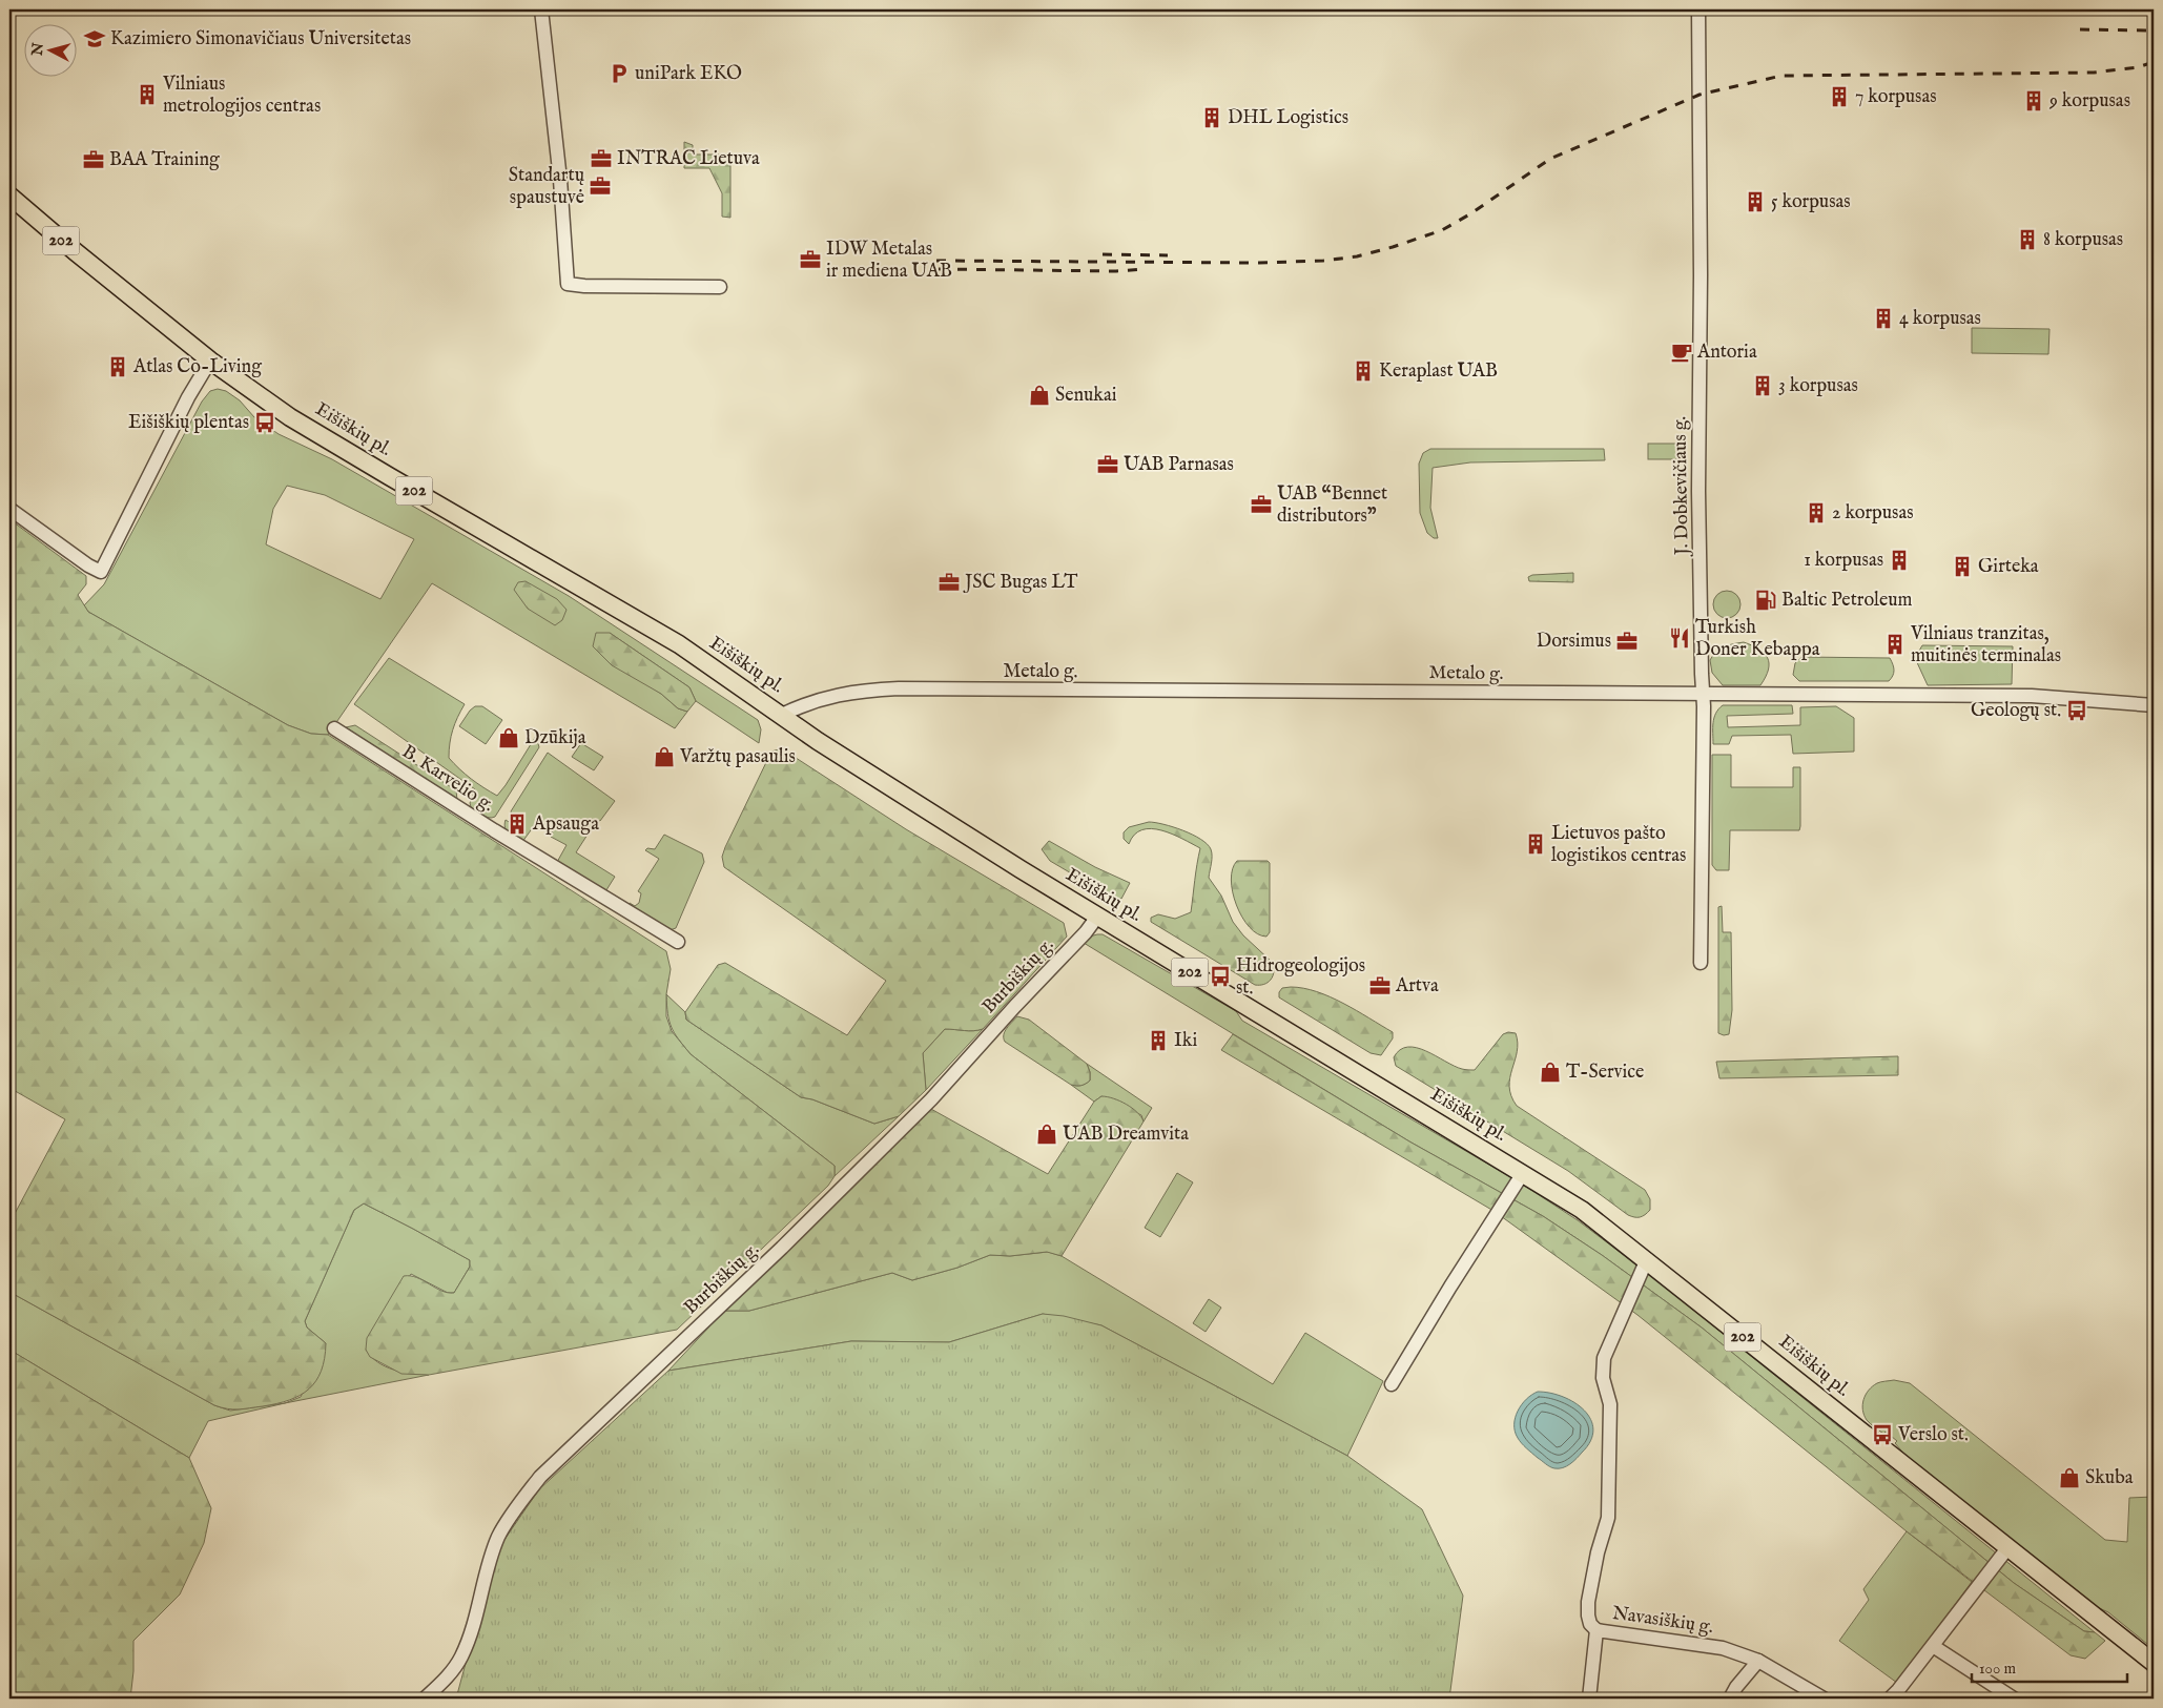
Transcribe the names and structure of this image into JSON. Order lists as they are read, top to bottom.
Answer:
{
  "streets": {
    "main road": ["202", "Eišiškių pl."],
    "street": [
      "J. Dobkevičiaus g.",
      "Metalo g.",
      "B. Karvelio g.",
      "Burbiškių g.",
      "Navasiškių g."
    ]
  },
  "crossings": [
    ["Eišiškių pl.", "Metalo g."],
    ["Eišiškių pl.", "Burbiškių g."],
    ["J. Dobkevičiaus g.", "Metalo g."]
  ],
  "places": {
    "school or university": ["Kazimiero Simonavičiaus Universitetas"],
    "parking": ["uniPark EKO"],
    "building": [
      "Vilniaus metrologijos centras",
      "7 korpusas",
      "9 korpusas",
      "DHL Logistics",
      "5 korpusas",
      "8 korpusas",
      "4 korpusas",
      "Atlas Co-Living",
      "Keraplast UAB",
      "3 korpusas",
      "2 korpusas",
      "1 korpusas",
      "Girteka",
      "Vilniaus tranzitas, muitinės terminalas",
      "Apsauga",
      "Lietuvos pašto logistikos centras",
      "Iki"
    ],
    "office": [
      "INTRAC Lietuva",
      "BAA Training",
      "Standartų spaustuvė",
      "IDW Metalas ir mediena UAB",
      "UAB Parnasas",
      "UAB “Bennet distributors”",
      "JSC Bugas LT",
      "Dorsimus",
      "Artva"
    ],
    "cafe": ["Antoria"],
    "shop": [
      "Senukai",
      "Dzūkija",
      "Varžtų pasaulis",
      "T-Service",
      "UAB Dreamvita",
      "Skuba"
    ],
    "bus stop": [
      "Eišiškių plentas",
      "Geologų st.",
      "Hidrogeologijos st.",
      "Verslo st."
    ],
    "fuel station": ["Baltic Petroleum"],
    "restaurant": ["Turkish Doner Kebappa"]
  },
  "scale_bar": "100 m",
  "north": "left"
}
